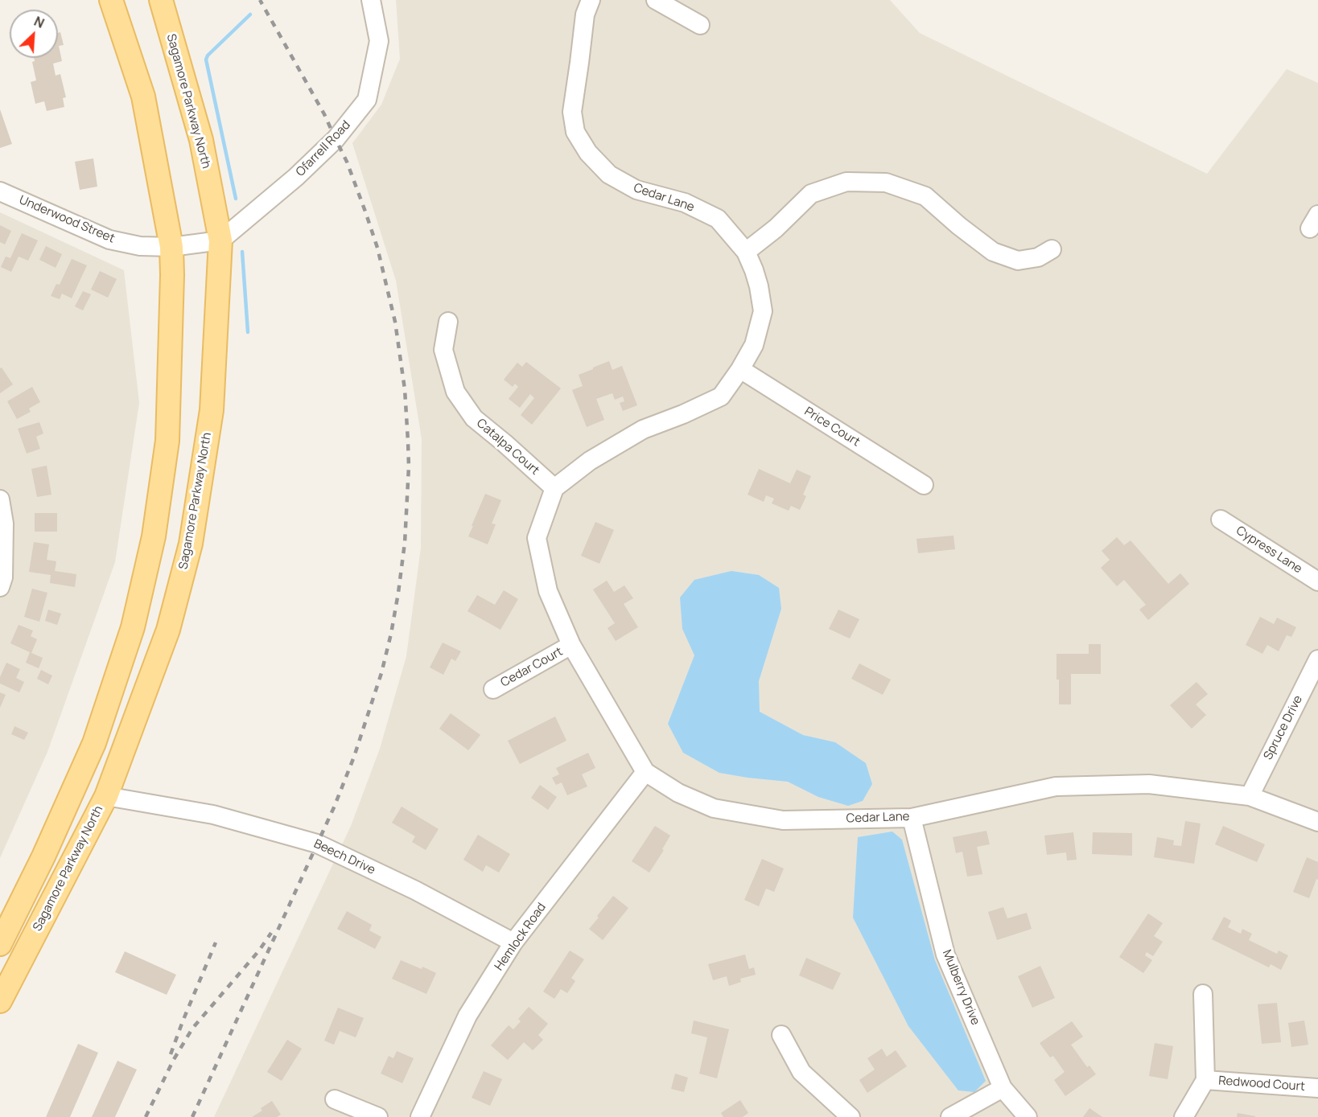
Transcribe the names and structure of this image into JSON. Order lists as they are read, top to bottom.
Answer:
{
  "streets": {
    "main road": ["Sagamore Parkway North"],
    "street": [
      "Ofarrell Road",
      "Cedar Lane",
      "Underwood Street",
      "Price Court",
      "Catalpa Court",
      "Cypress Lane",
      "Cedar Court",
      "Spruce Drive",
      "Beech Drive",
      "Hemlock Road",
      "Mulberry Drive",
      "Redwood Court"
    ]
  },
  "crossings": [
    ["Sagamore Parkway North", "Ofarrell Road"],
    ["Sagamore Parkway North", "Underwood Street"],
    ["Sagamore Parkway North", "Beech Drive"],
    ["Ofarrell Road", "Underwood Street"],
    ["Cedar Lane", "Price Court"],
    ["Cedar Lane", "Catalpa Court"],
    ["Cedar Lane", "Cedar Court"],
    ["Cedar Lane", "Spruce Drive"],
    ["Cedar Lane", "Hemlock Road"],
    ["Cedar Lane", "Mulberry Drive"],
    ["Beech Drive", "Hemlock Road"]
  ],
  "north": "top right"
}
